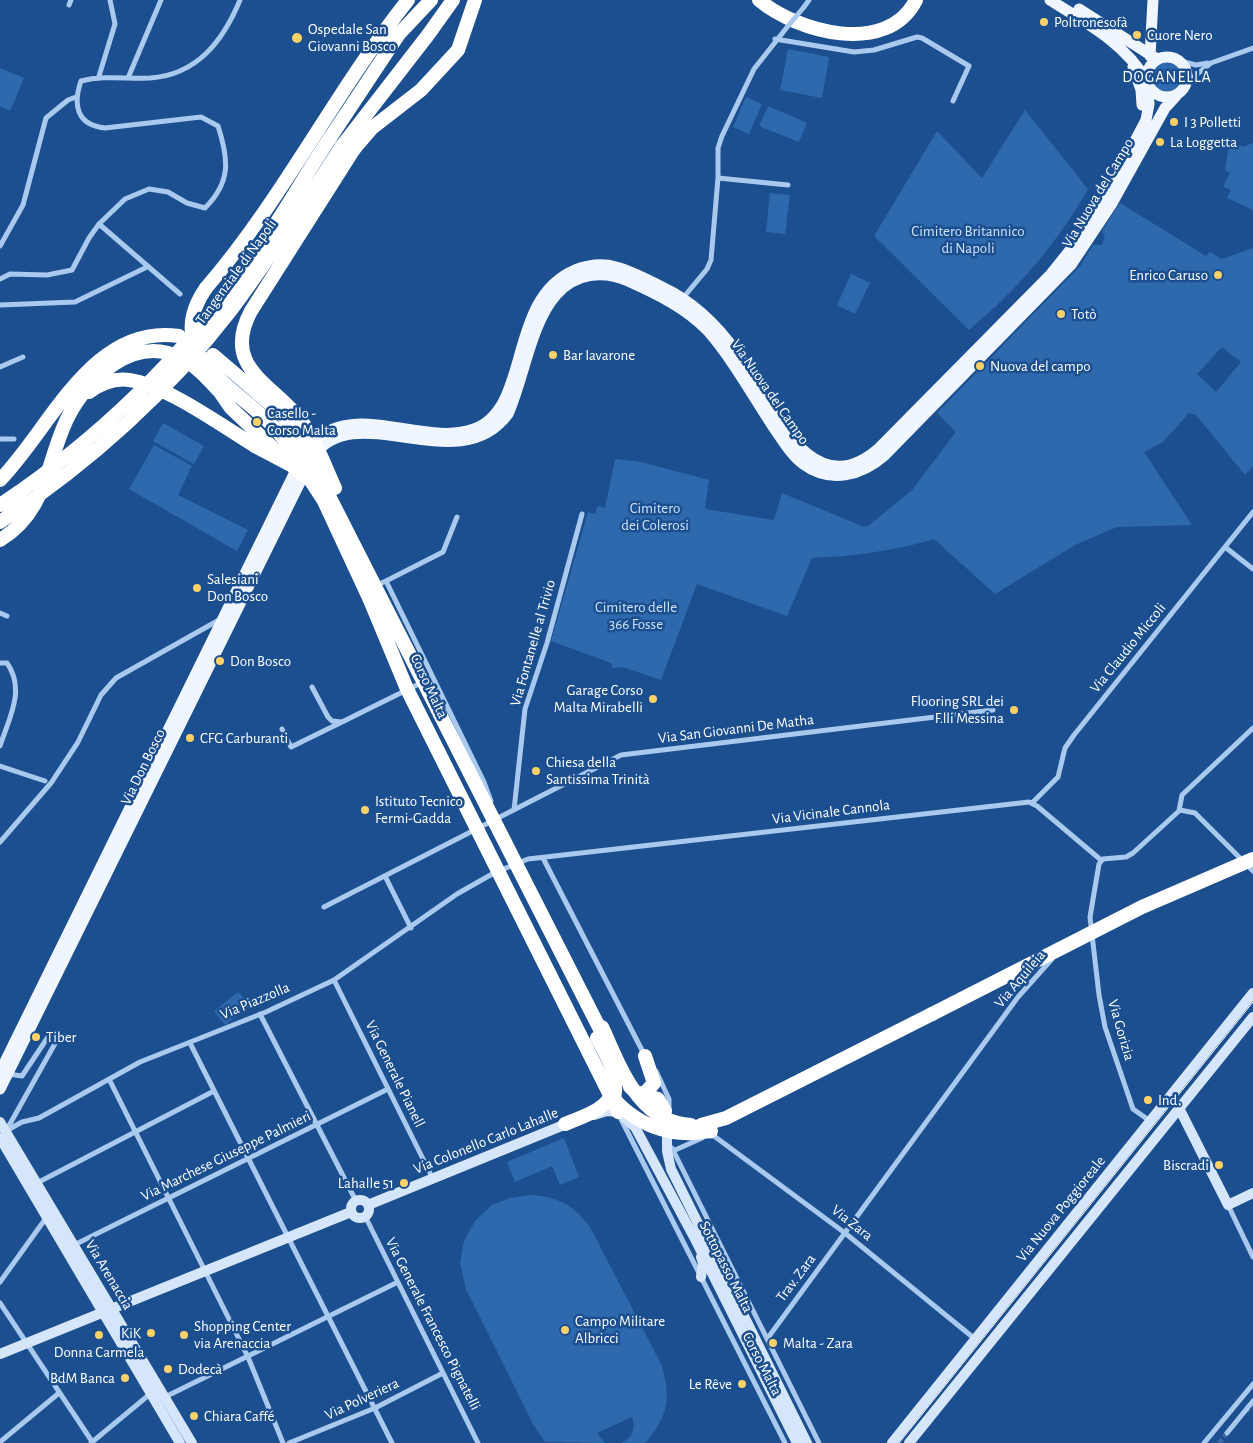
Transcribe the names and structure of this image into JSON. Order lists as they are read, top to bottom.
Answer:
{
  "streets": {
    "highway": ["Tangenziale di Napoli"],
    "main road": [
      "Via Nuova del Campo",
      "Via Don Bosco",
      "Via Colonello Carlo Lahalle",
      "Via Nuova Poggioreale",
      "Sottopasso Malta",
      "Via Arenaccia"
    ],
    "street": [
      "Via Fontanelle al Trivio",
      "Via Claudio Miccoli",
      "Corso Malta",
      "Via San Giovanni De Matha",
      "Via Vicinale Cannola",
      "Via Aquileia",
      "Via Piazzolla",
      "Via Gorizia",
      "Via Generale Pianell",
      "Via Marchese Giuseppe Palmieri",
      "Via Zara",
      "Trav. Zara",
      "Via Generale Francesco Pignatelli",
      "Via Polveriera"
    ]
  },
  "crossings": [
    ["Via Nuova del Campo", "Via Don Bosco"],
    ["Via Fontanelle al Trivio", "Via San Giovanni De Matha"],
    ["Via Claudio Miccoli", "Via Vicinale Cannola"],
    ["Corso Malta", "Via San Giovanni De Matha"],
    ["Corso Malta", "Via Vicinale Cannola"],
    ["Corso Malta", "Via Piazzolla"],
    ["Corso Malta", "Via Colonello Carlo Lahalle"],
    ["Corso Malta", "Via Zara"],
    ["Corso Malta", "Sottopasso Malta"],
    ["Corso Malta", "Trav. Zara"],
    ["Via Vicinale Cannola", "Via Piazzolla"],
    ["Via Aquileia", "Via Gorizia"],
    ["Via Aquileia", "Via Zara"],
    ["Via Aquileia", "Trav. Zara"],
    ["Via Piazzolla", "Via Generale Pianell"],
    ["Via Piazzolla", "Via Arenaccia"],
    ["Via Gorizia", "Via Nuova Poggioreale"],
    ["Via Generale Pianell", "Via Colonello Carlo Lahalle"],
    ["Via Generale Pianell", "Via Marchese Giuseppe Palmieri"],
    ["Via Colonello Carlo Lahalle", "Sottopasso Malta"],
    ["Via Colonello Carlo Lahalle", "Via Generale Francesco Pignatelli"],
    ["Via Marchese Giuseppe Palmieri", "Via Arenaccia"],
    ["Via Nuova Poggioreale", "Via Zara"],
    ["Via Zara", "Trav. Zara"],
    ["Via Generale Francesco Pignatelli", "Via Polveriera"]
  ],
  "districts": ["DOGANELLA"],
  "parks": ["Cimitero Britannico di Napoli", "Cimitero dei Colerosi", "Cimitero delle 366 Fosse"],
  "places": [
    "Poltronesofà",
    "Cuore Nero",
    "Ospedale San Giovanni Bosco",
    "I 3 Polletti",
    "La Loggetta",
    "Enrico Caruso",
    "Totò",
    "Bar Iavarone",
    "Nuova del campo",
    "Casello - Corso Malta",
    "Salesiani Don Bosco",
    "Don Bosco",
    "Garage Corso Malta Mirabelli",
    "Flooring SRL dei F.lli Messina",
    "CFG Carburanti",
    "Chiesa della Santissima Trinità",
    "Istituto Tecnico Fermi-Gadda",
    "Tiber",
    "Ind.",
    "Biscradi",
    "Lahalle 51",
    "Campo Militare Albricci",
    "KiK",
    "Donna Carmela",
    "Shopping Center via Arenaccia",
    "Malta - Zara",
    "Dodecà",
    "BdM Banca",
    "Le Rêve",
    "Chiara Caffé"
  ]
}
